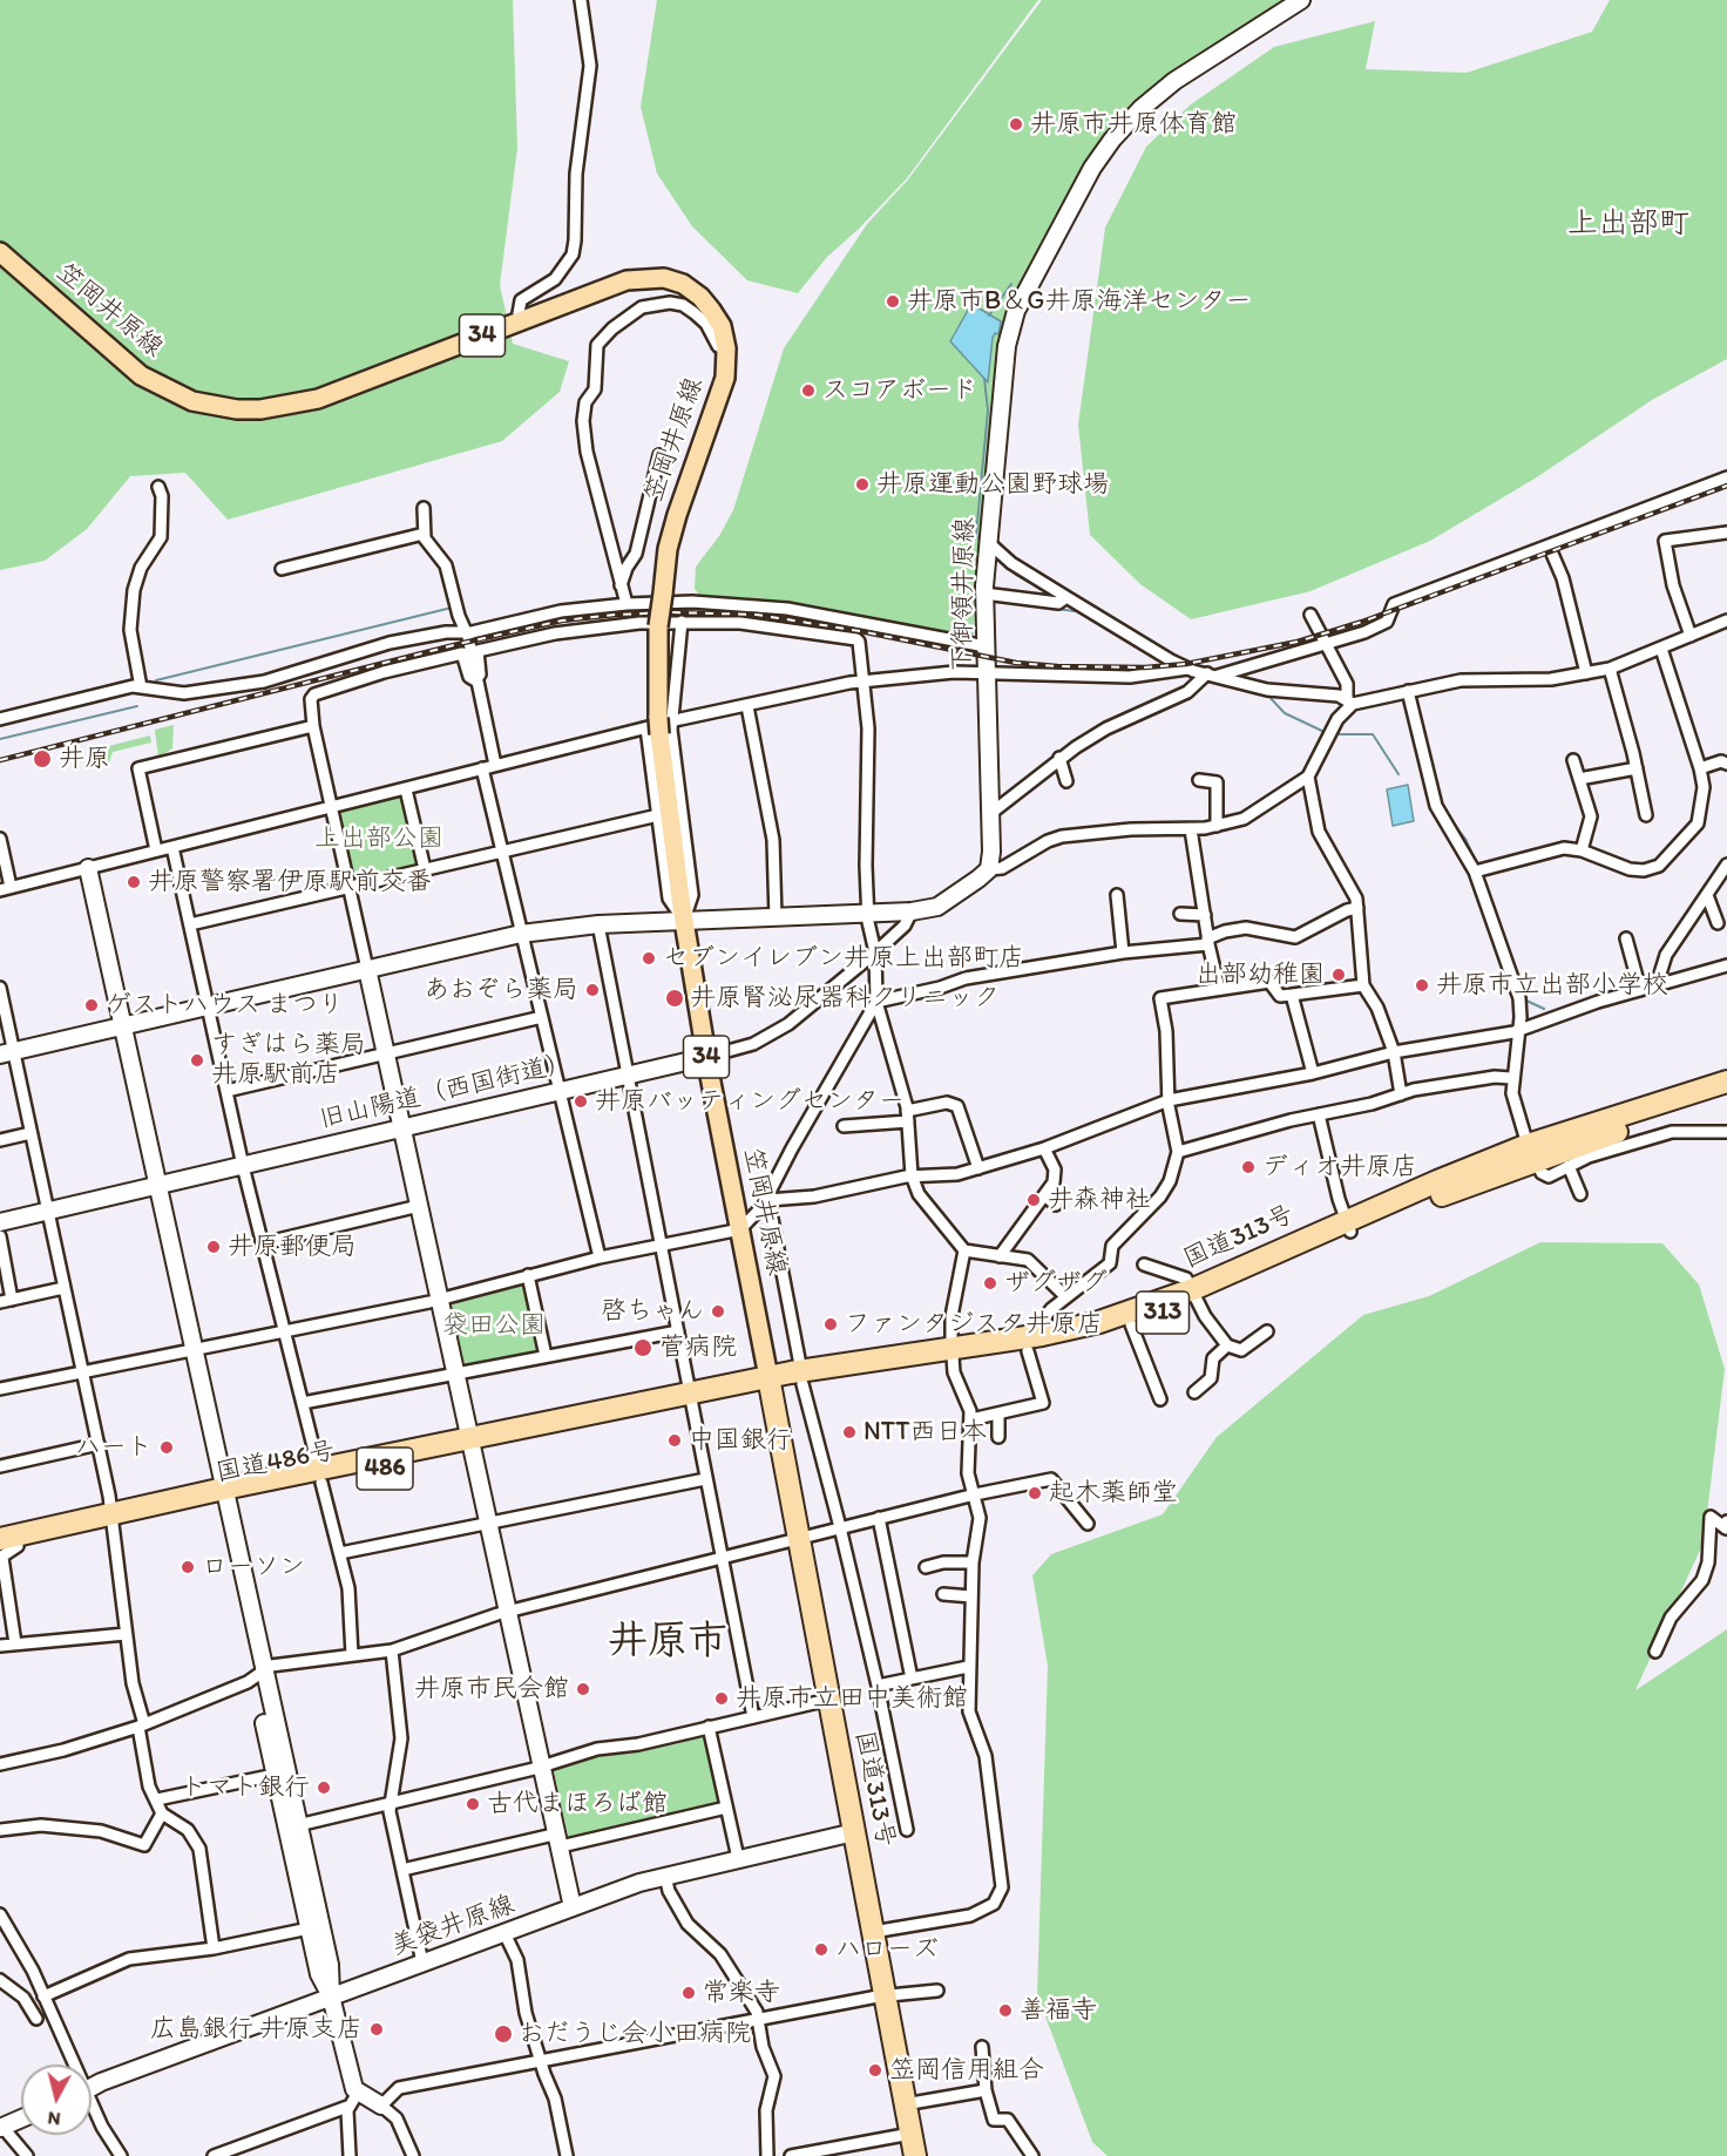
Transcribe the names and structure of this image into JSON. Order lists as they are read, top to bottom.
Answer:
{
  "streets": {
    "highway": [
      "国道313号",
      "313",
      "国道486号",
      "486"
    ],
    "main road": ["笠岡井原線", "34"],
    "street": ["下御領井原線", "旧山陽道（西国街道）", "美袋井原線"]
  },
  "crossings": [
    ["笠岡井原線", "旧山陽道（西国街道）"],
    ["笠岡井原線", "国道313号"],
    ["笠岡井原線", "国道486号"],
    ["国道313号", "国道486号"],
    ["国道313号", "美袋井原線"]
  ],
  "districts": ["上出部町", "井原市"],
  "parks": ["上出部公園", "袋田公園"],
  "places": [
    "井原市井原体育館",
    "井原市B＆G井原海洋センター",
    "スコアボード",
    "井原運動公園野球場",
    "井原",
    "井原警察署伊原駅前交番",
    "セブンイレブン井原上出部町店",
    "出部幼稚園",
    "井原市立出部小学校",
    "あおぞら薬局",
    "井原腎泌尿器科クリニック",
    "ゲストハウス まつり",
    "すぎはら薬局 井原駅前店",
    "井原バッティングセンター",
    "ディオ井原店",
    "井森神社",
    "井原郵便局",
    "ザグザグ",
    "啓ちゃん",
    "ファンタジスタ井原店",
    "菅病院",
    "NTT西日本",
    "中国銀行",
    "ハート",
    "起木薬師堂",
    "ローソン",
    "井原市民会館",
    "井原市立田中美術館",
    "トマト銀行",
    "古代まほろば館",
    "ハローズ",
    "常楽寺",
    "善福寺",
    "広島銀行 井原支店",
    "おだうじ会小田病院",
    "笠岡信用組合"
  ],
  "north": "bottom"
}
